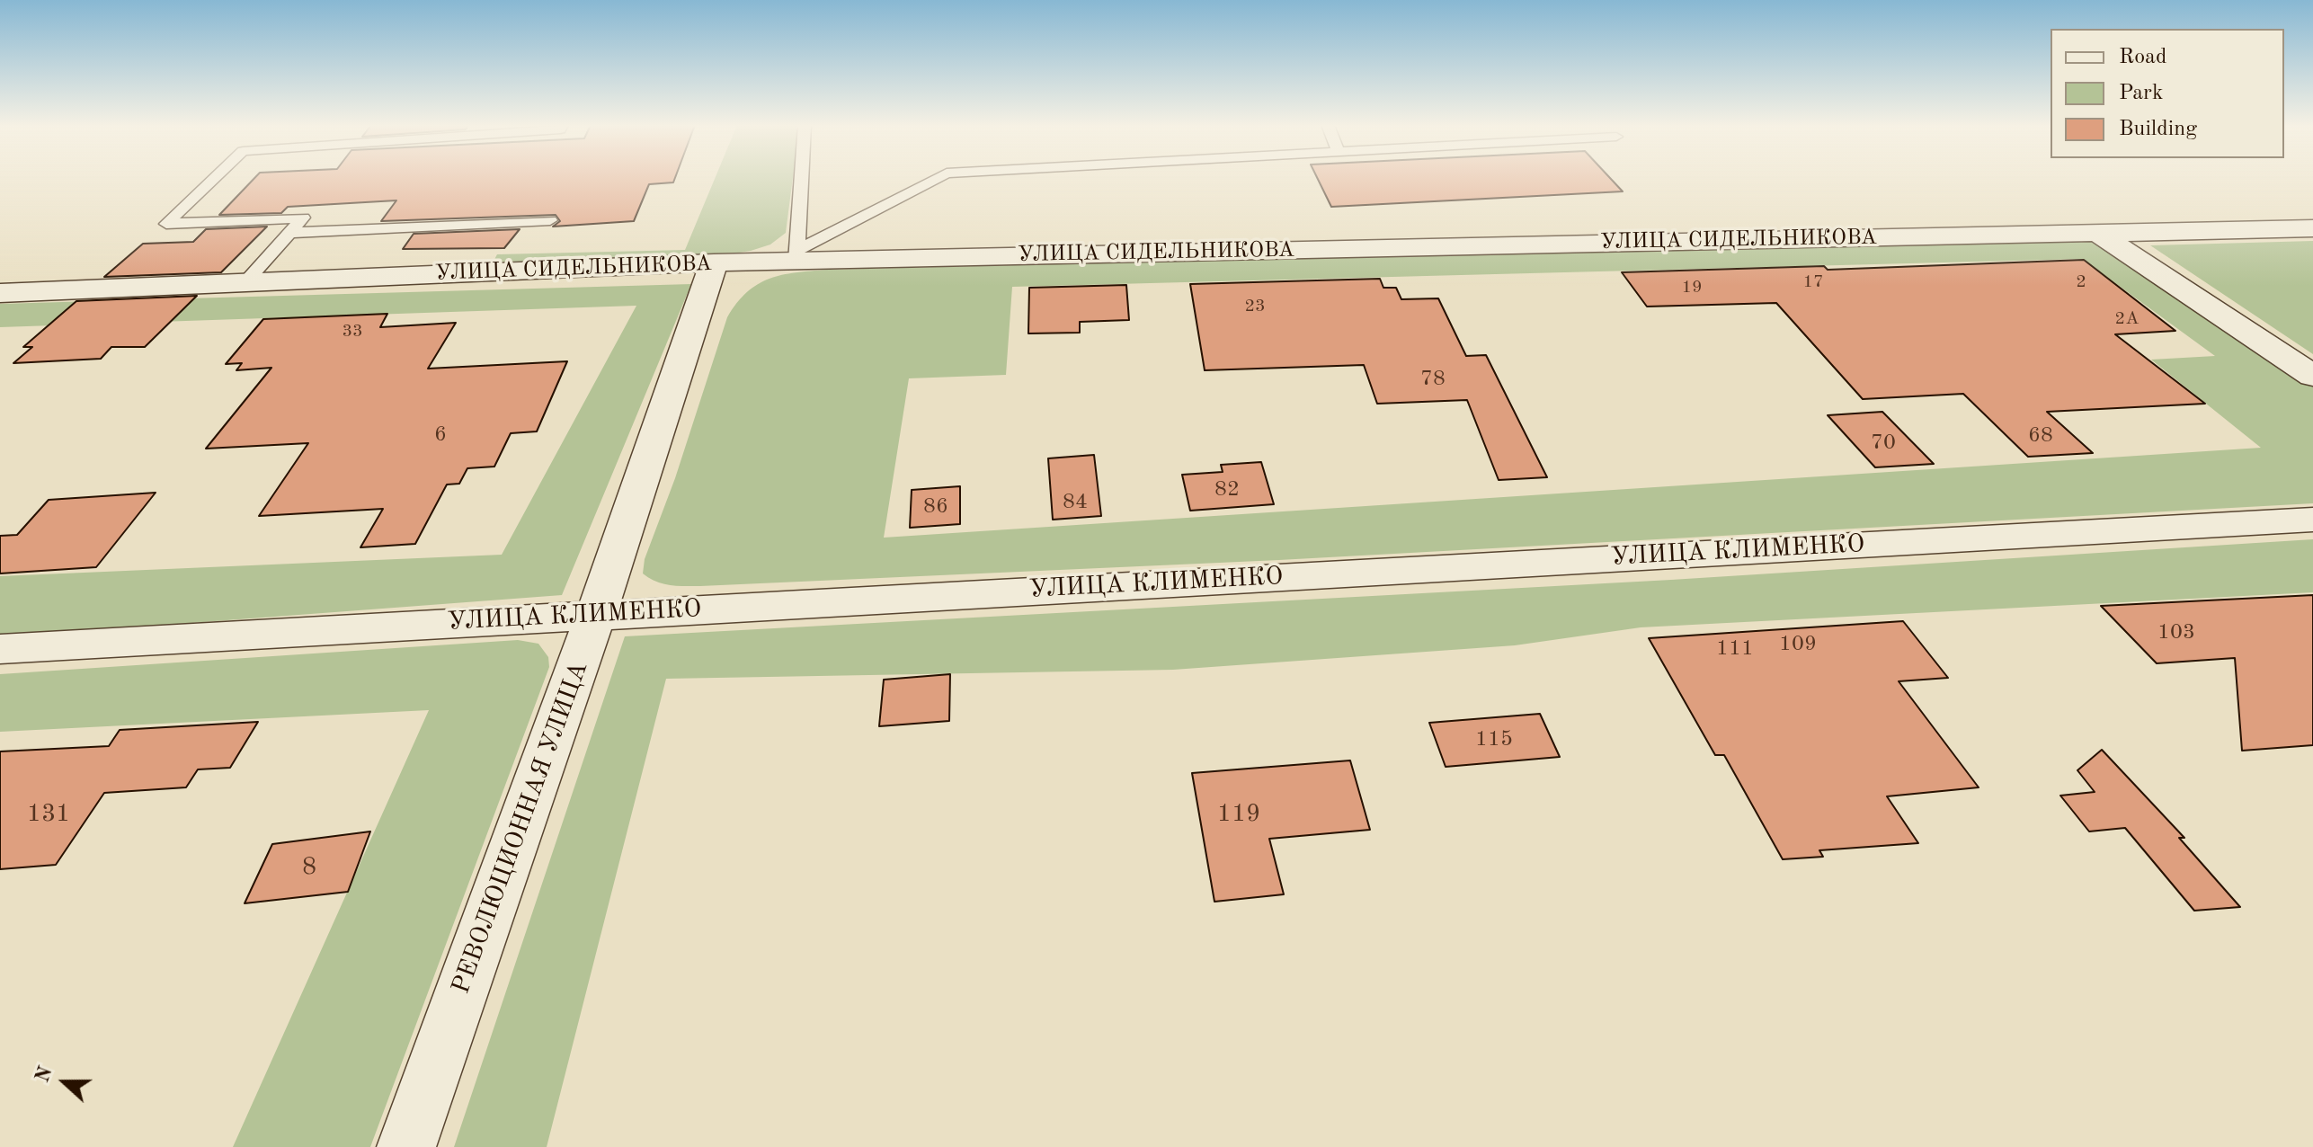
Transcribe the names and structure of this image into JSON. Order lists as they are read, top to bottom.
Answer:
{
  "streets": {
    "street": ["УЛИЦА СИДЕЛЬНИКОВА", "УЛИЦА КЛИМЕНКО", "РЕВОЛЮЦИОННАЯ УЛИЦА"]
  },
  "crossings": [
    ["УЛИЦА СИДЕЛЬНИКОВА", "РЕВОЛЮЦИОННАЯ УЛИЦА"],
    ["УЛИЦА КЛИМЕНКО", "РЕВОЛЮЦИОННАЯ УЛИЦА"]
  ],
  "house_numbers": [
    "17",
    "2",
    "19",
    "23",
    "2А",
    "33",
    "78",
    "6",
    "68",
    "70",
    "82",
    "84",
    "86",
    "103",
    "109",
    "111",
    "115",
    "131",
    "119",
    "8"
  ],
  "legend": ["Road", "Park", "Building"],
  "north": "left"
}
